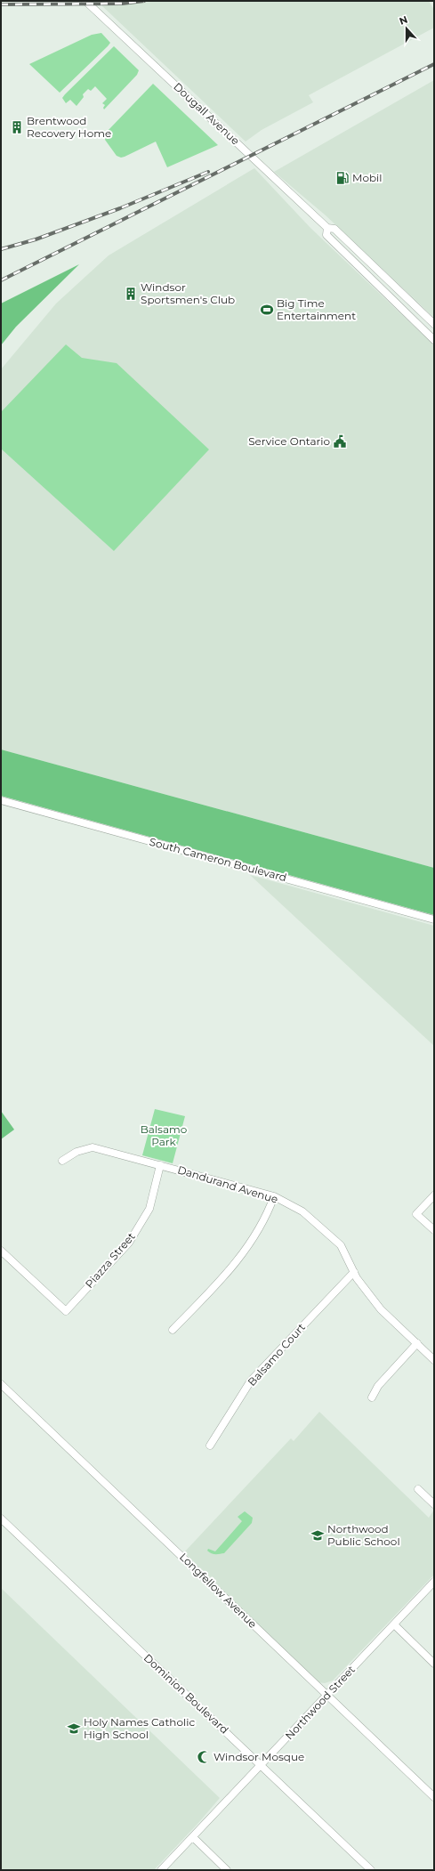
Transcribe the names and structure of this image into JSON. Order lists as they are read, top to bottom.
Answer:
{
  "streets": {
    "street": [
      "Dougall Avenue",
      "South Cameron Boulevard",
      "Dandurand Avenue",
      "Piazza Street",
      "Balsamo Court",
      "Longfellow Avenue",
      "Dominion Boulevard",
      "Northwood Street"
    ]
  },
  "crossings": [
    ["Dandurand Avenue", "Piazza Street"],
    ["Dandurand Avenue", "Balsamo Court"],
    ["Longfellow Avenue", "Northwood Street"],
    ["Dominion Boulevard", "Northwood Street"]
  ],
  "parks": ["Balsamo Park"],
  "places": {
    "building": ["Brentwood Recovery Home", "Windsor Sportsmen's Club"],
    "fuel station": ["Mobil"],
    "sports": ["Big Time Entertainment"],
    "public building": ["Service Ontario"],
    "school or university": ["Northwood Public School", "Holy Names Catholic High School"],
    "mosque": ["Windsor Mosque"]
  },
  "north": "top"
}
